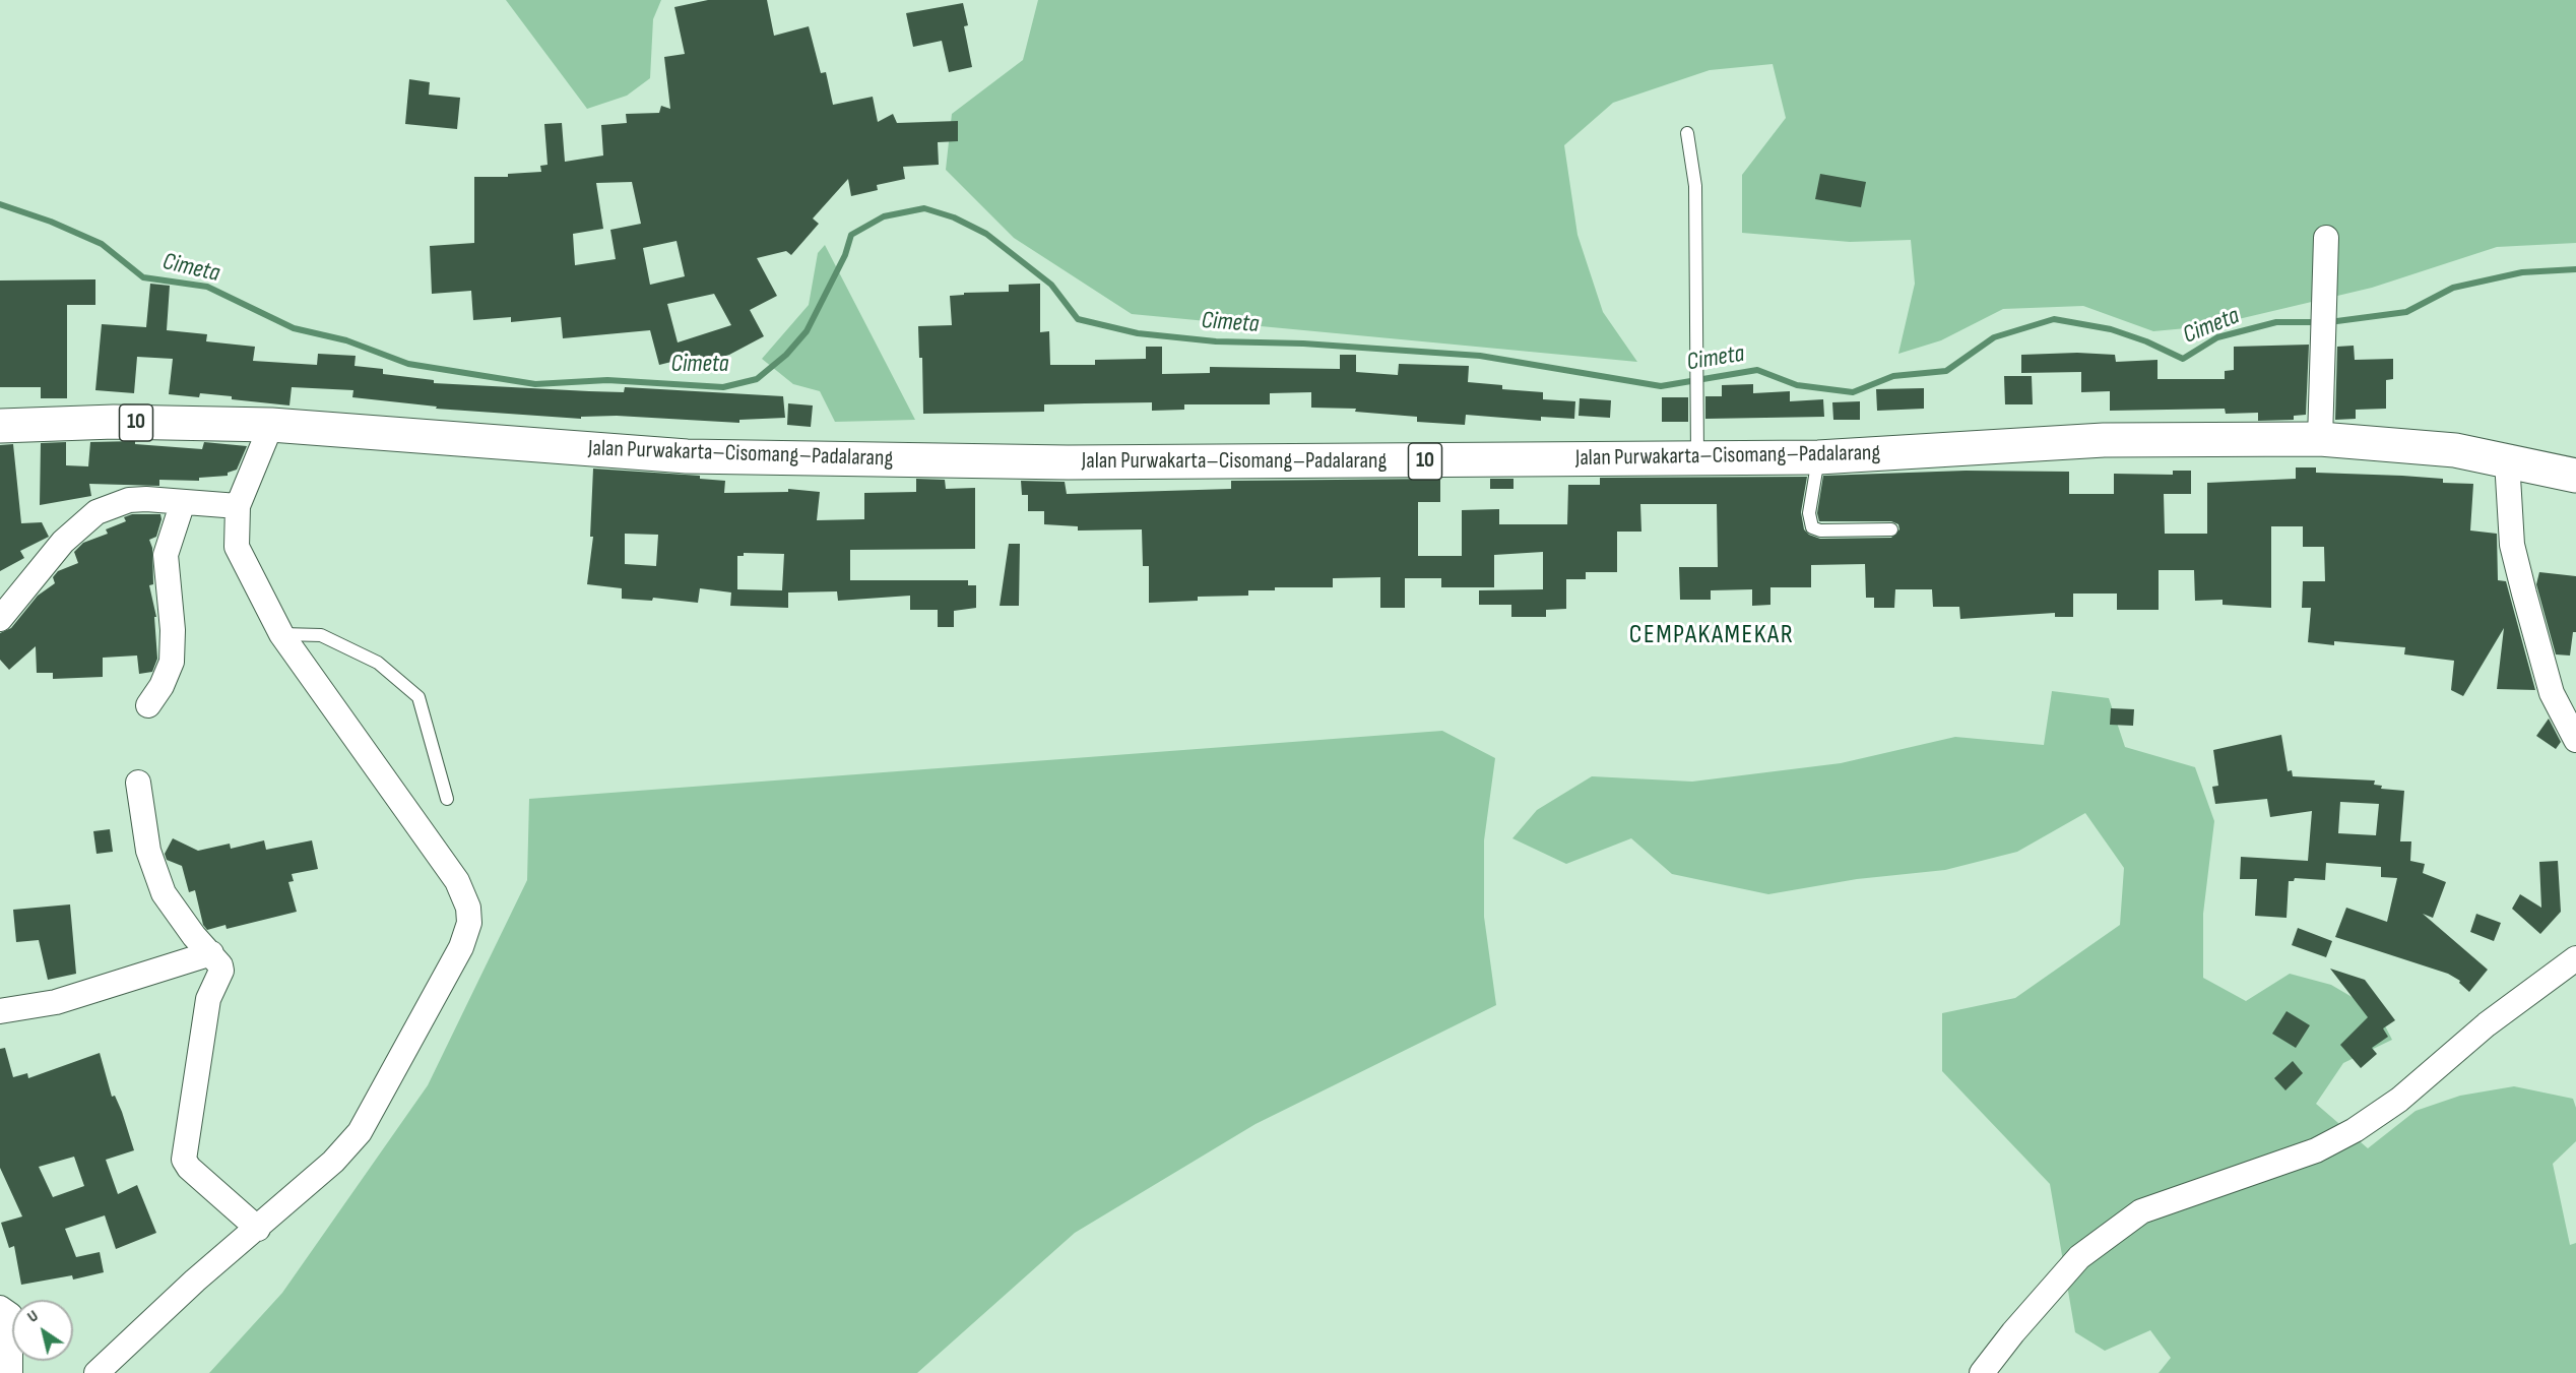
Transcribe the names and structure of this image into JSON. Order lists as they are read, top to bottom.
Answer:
{
  "streets": {
    "highway": ["10", "Jalan Purwakarta–Cisomang–Padalarang"]
  },
  "districts": ["CEMPAKAMEKAR"],
  "water": ["Cimeta"],
  "north": "top left"
}
